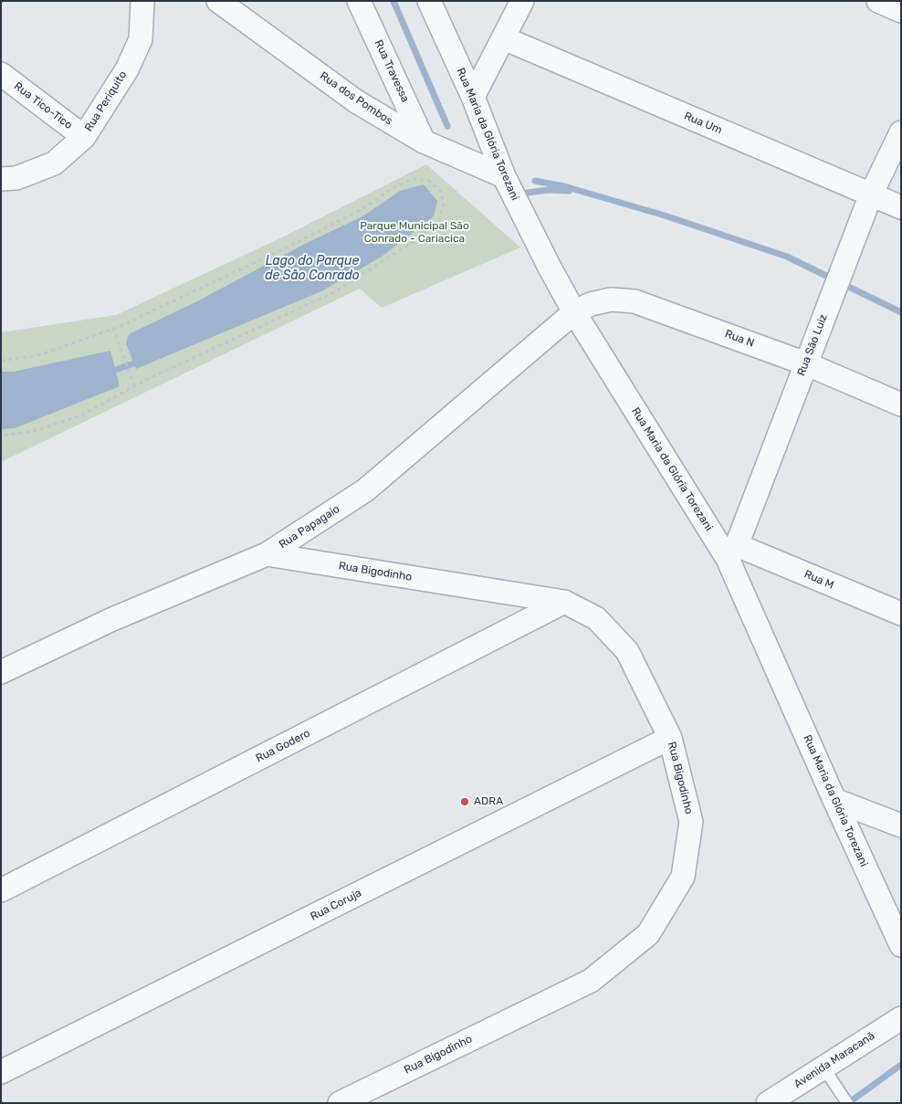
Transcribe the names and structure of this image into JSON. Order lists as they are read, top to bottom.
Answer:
{
  "streets": {
    "street": [
      "Rua Travessa",
      "Rua dos Pombos",
      "Rua Periquito",
      "Rua Tico-Tico",
      "Rua Um",
      "Rua Maria da Glória Torezani",
      "Rua N",
      "Rua São Luiz",
      "Rua Papagaio",
      "Rua Bigodinho",
      "Rua M",
      "Rua Godero",
      "Rua Coruja",
      "Avenida Maracanã"
    ]
  },
  "crossings": [
    ["Rua Travessa", "Rua dos Pombos"],
    ["Rua dos Pombos", "Rua Maria da Glória Torezani"],
    ["Rua Periquito", "Rua Tico-Tico"],
    ["Rua Um", "Rua São Luiz"],
    ["Rua Maria da Glória Torezani", "Rua N"],
    ["Rua Maria da Glória Torezani", "Rua São Luiz"],
    ["Rua Maria da Glória Torezani", "Rua Papagaio"],
    ["Rua Maria da Glória Torezani", "Rua M"],
    ["Rua N", "Rua São Luiz"],
    ["Rua N", "Rua Papagaio"],
    ["Rua São Luiz", "Rua M"],
    ["Rua Papagaio", "Rua Bigodinho"],
    ["Rua Bigodinho", "Rua Godero"],
    ["Rua Bigodinho", "Rua Coruja"]
  ],
  "water": ["Lago do Parque de São Conrado"],
  "parks": ["Parque Municipal São Conrado - Cariacica"],
  "places": ["ADRA"]
}
